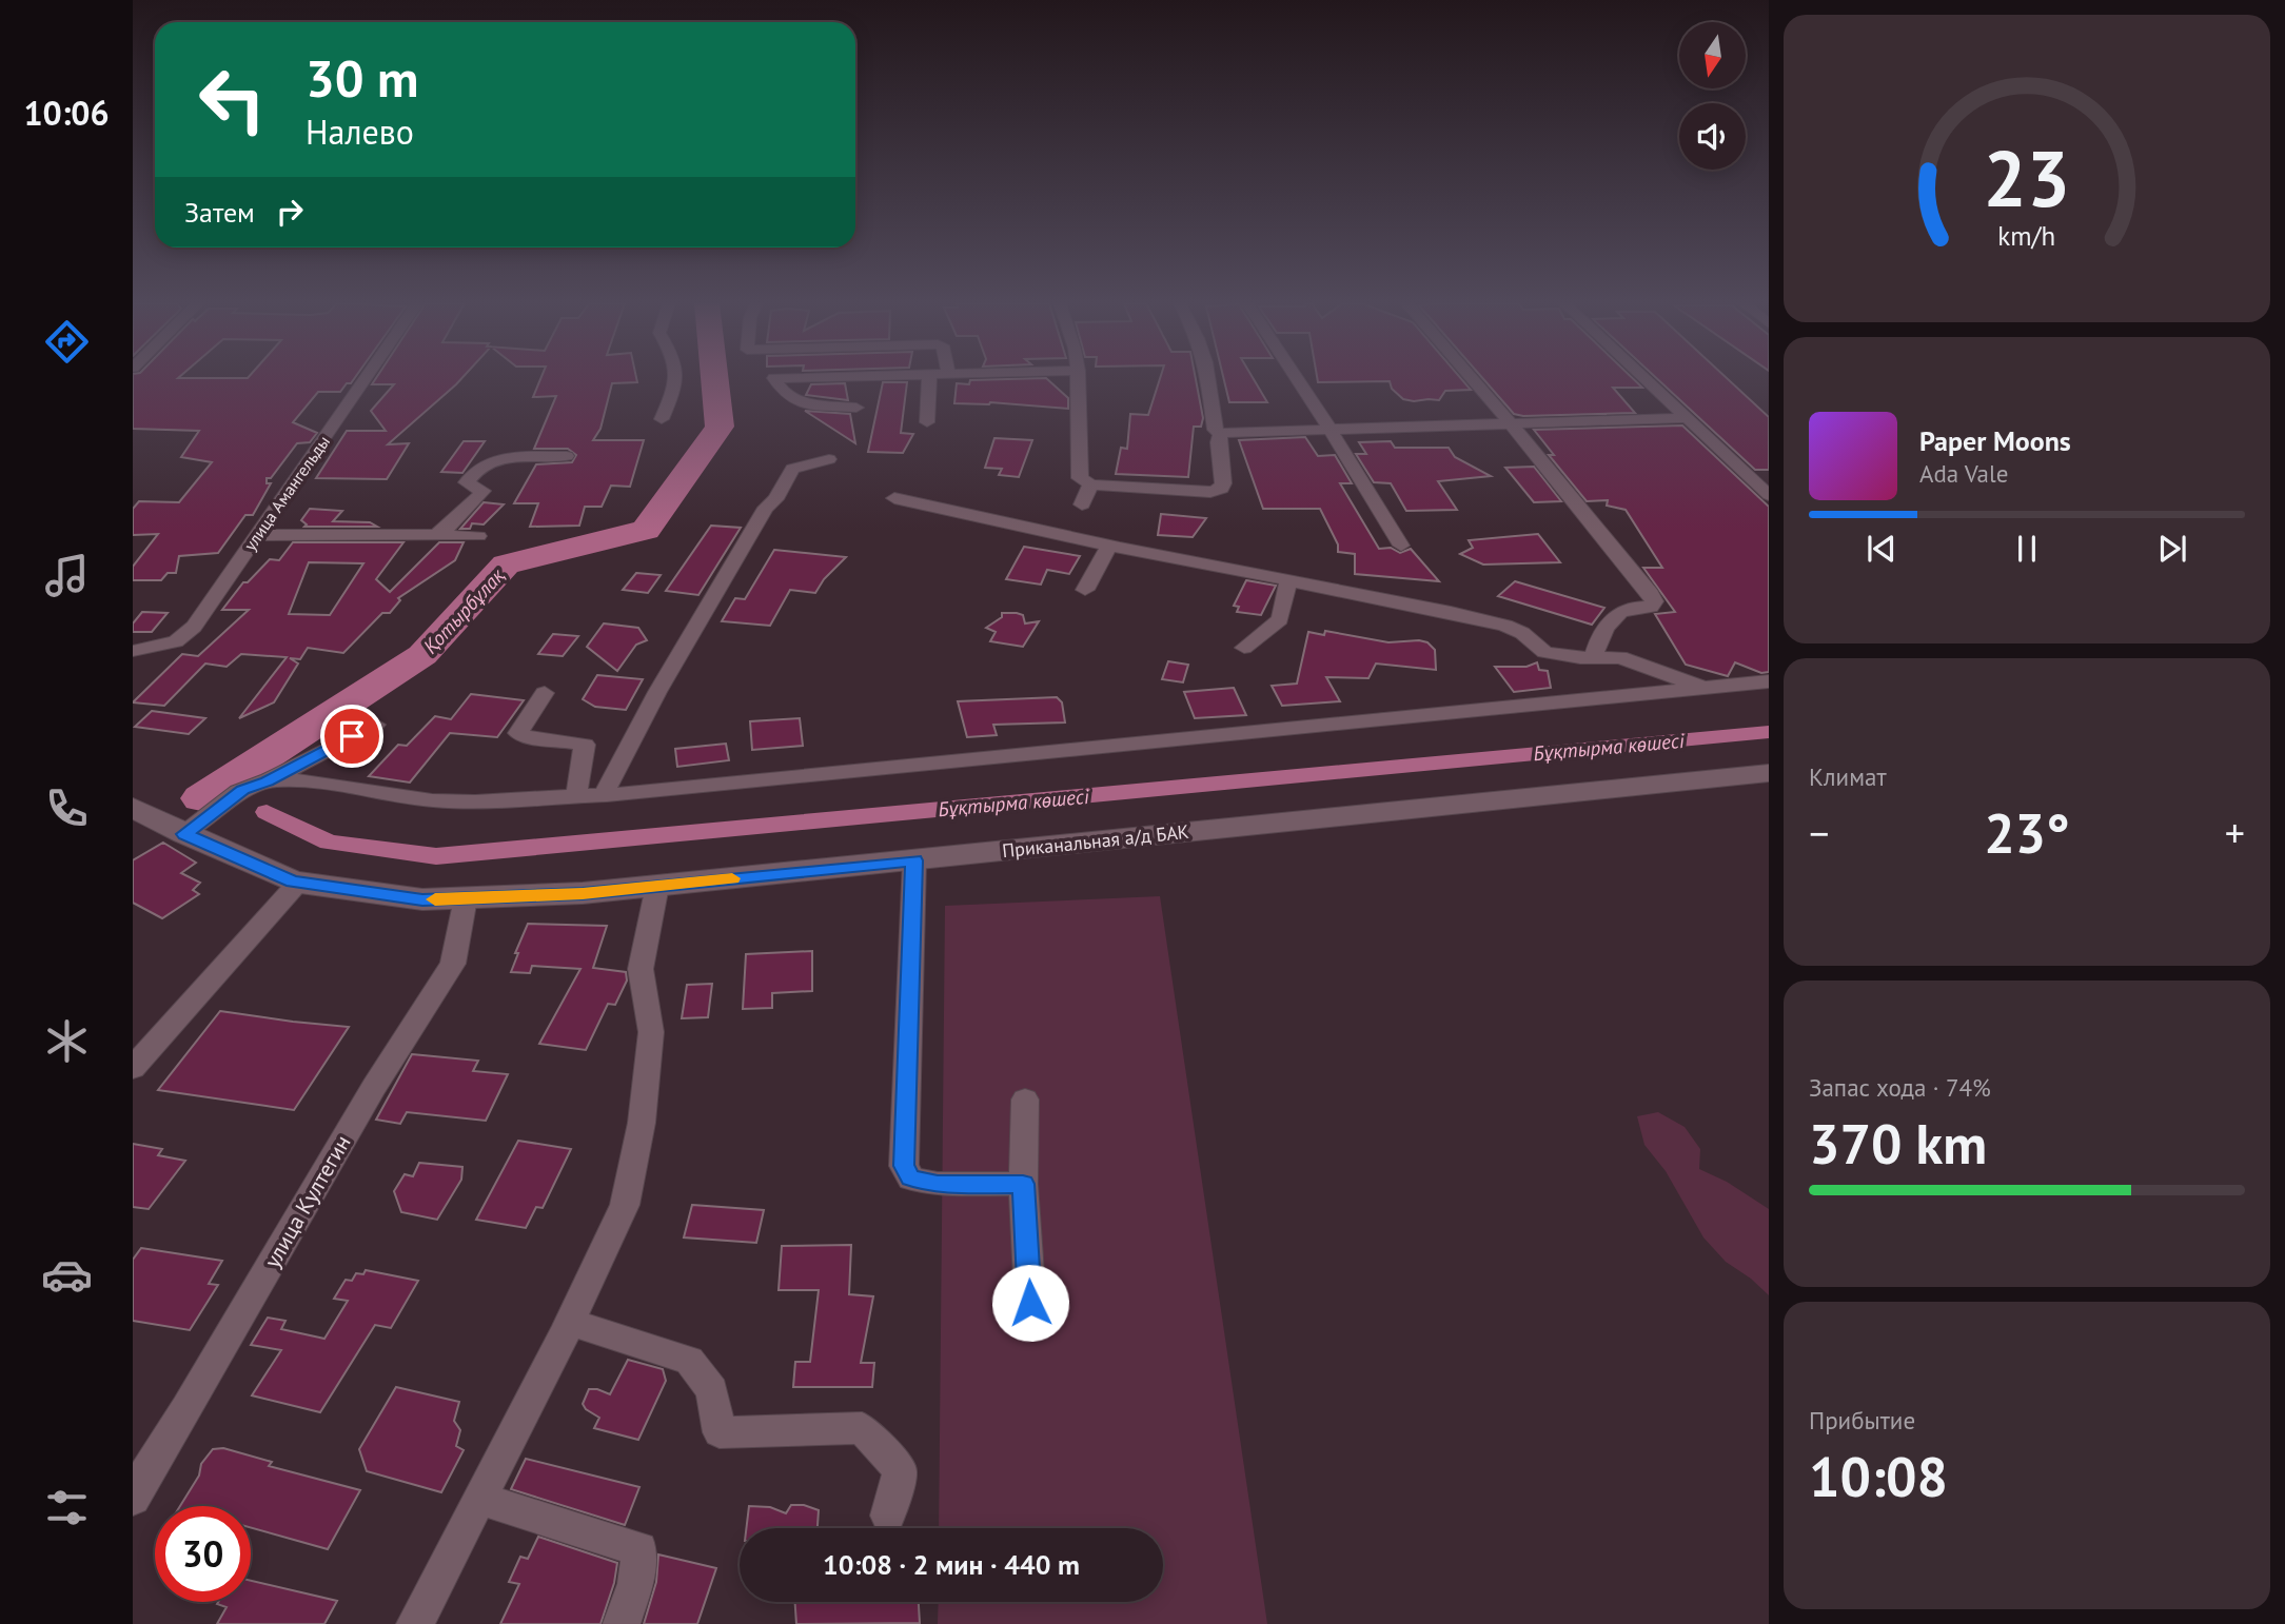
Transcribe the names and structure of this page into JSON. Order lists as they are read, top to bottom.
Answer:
{
  "streets": {
    "main road": ["Приканальная а/д БАК"],
    "street": ["улица Амангельды", "улица Култегин"]
  },
  "crossings": [
    ["Приканальная а/д БАК", "улица Култегин"]
  ],
  "water": ["Қотырбұлақ", "Бұқтырма көшесі"],
  "north": "bottom",
  "page": {
    "tabs": "10:06",
    "turn": ["30 m", "Налево"],
    "then": "Затем",
    "song": ["Paper Moons", "Ada Vale"],
    "tile": [
      "Климат",
      ["Запас хода · 74%", "370 km"],
      ["Прибытие", "10:08"]
    ],
    "heat": ["−", "23°", "+"],
    "limit": "30",
    "trip": "10:08 · 2 мин · 440 m",
    "gauge": ["23", "km/h"]
  }
}
